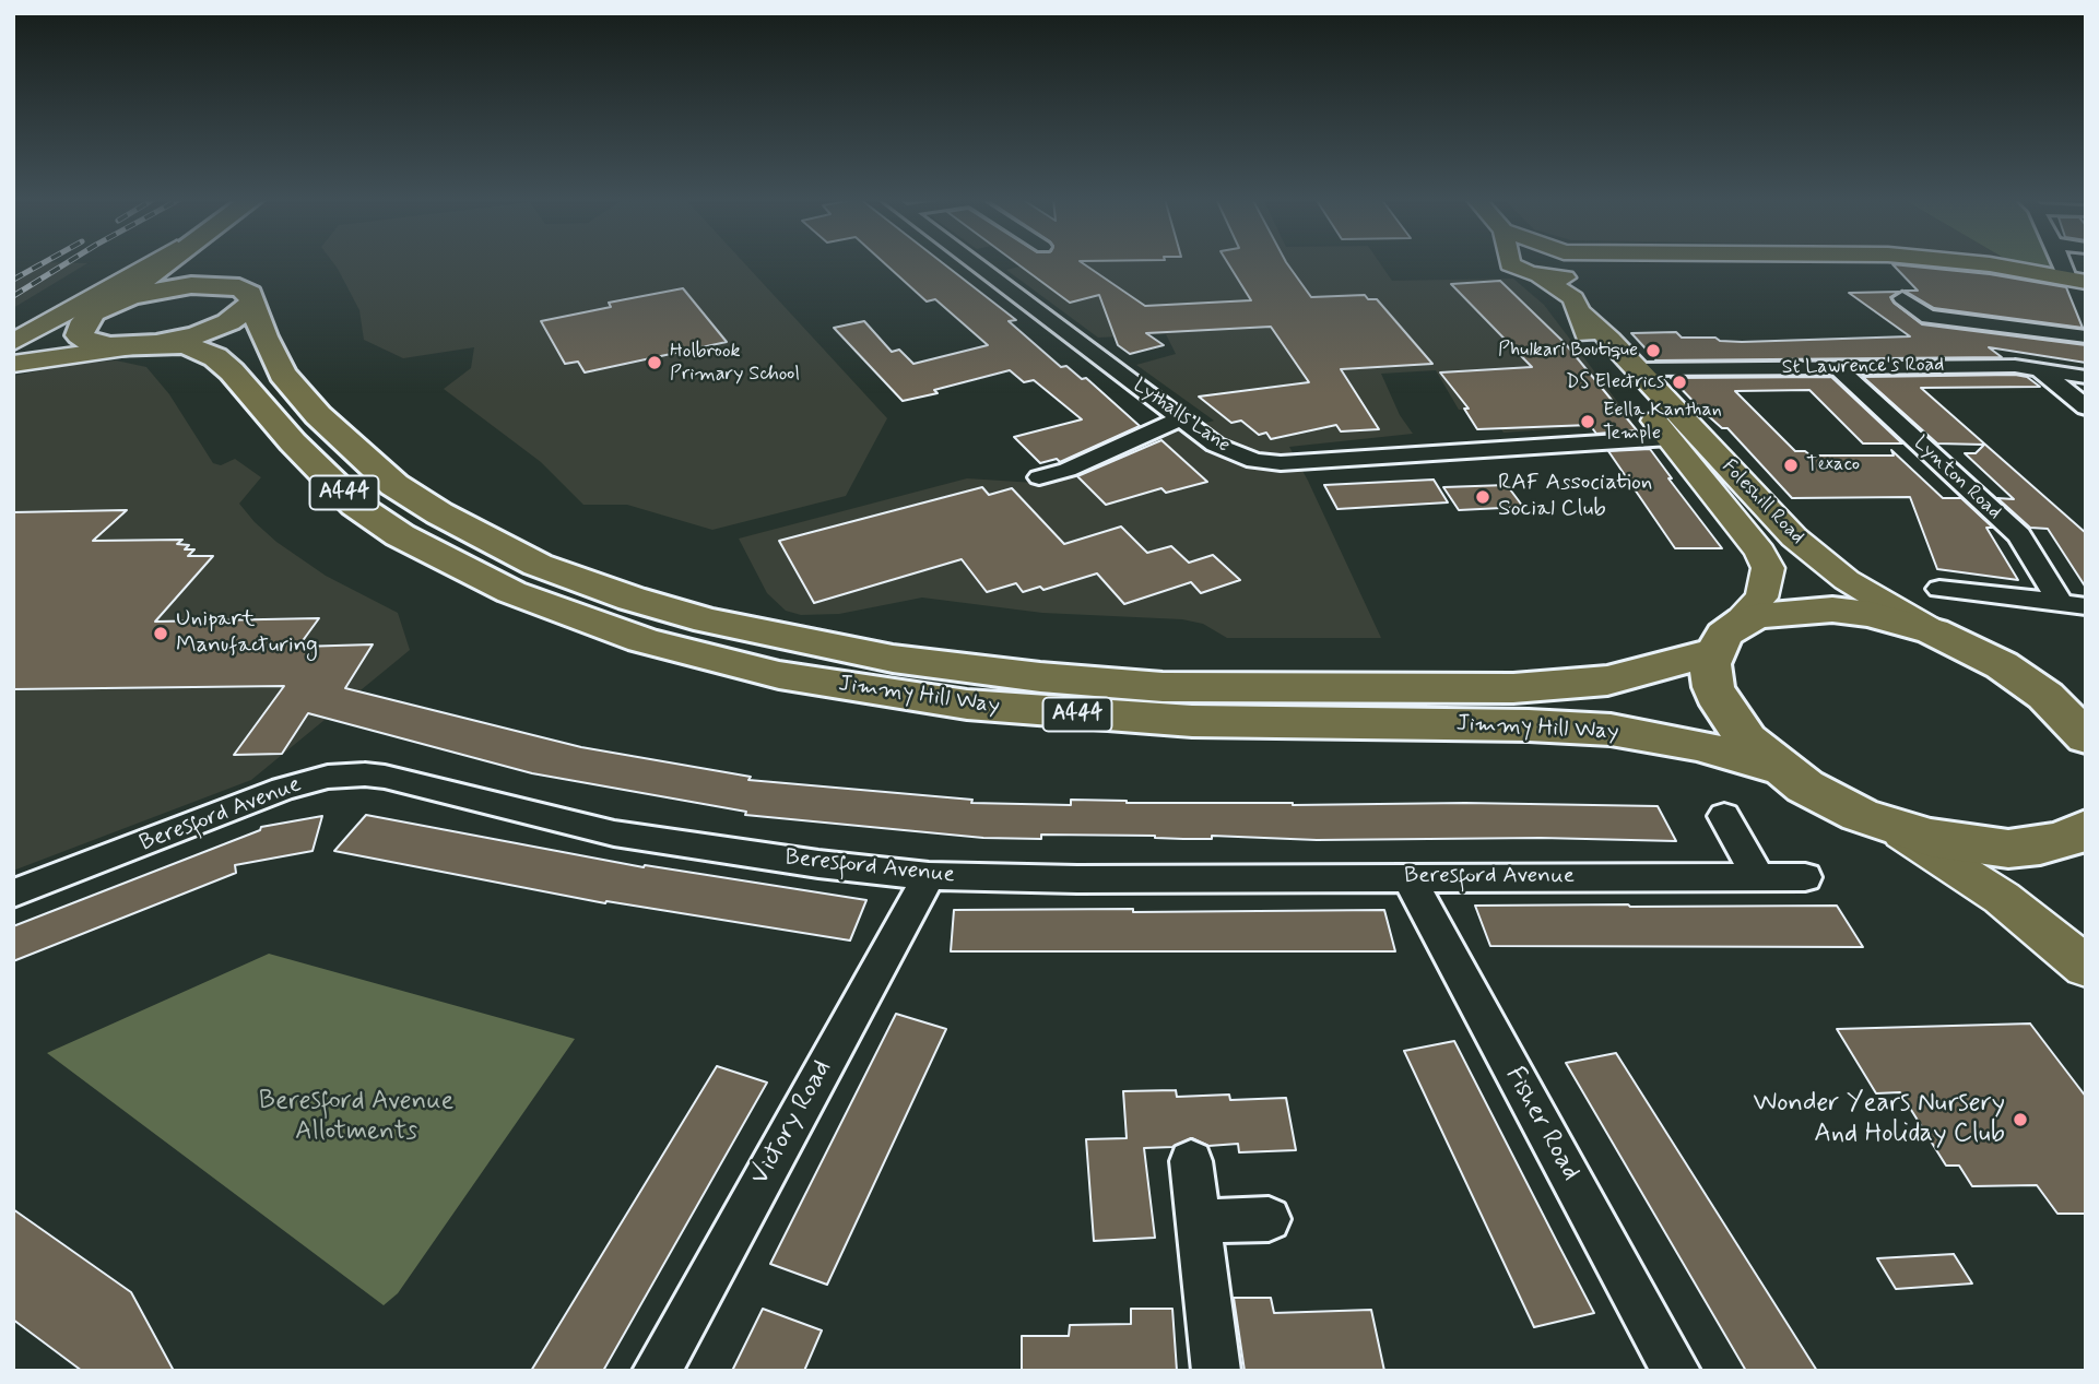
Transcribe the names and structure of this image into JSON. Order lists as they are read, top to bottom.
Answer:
{
  "streets": {
    "highway": ["A444", "Jimmy Hill Way"],
    "main road": ["Foleshill Road"],
    "street": [
      "St Lawrence's Road",
      "Lythalls Lane",
      "Lynton Road",
      "Beresford Avenue",
      "Victory Road",
      "Fisher Road"
    ]
  },
  "crossings": [
    ["St Lawrence's Road", "Lynton Road"],
    ["St Lawrence's Road", "Foleshill Road"],
    ["Foleshill Road", "Jimmy Hill Way"],
    ["Beresford Avenue", "Victory Road"],
    ["Beresford Avenue", "Fisher Road"]
  ],
  "parks": ["Beresford Avenue Allotments"],
  "places": [
    "Phulkari Boutique",
    "Holbrook Primary School",
    "DS Electrics",
    "Eella Kanthan Temple",
    "Texaco",
    "RAF Association Social Club",
    "Unipart Manufacturing",
    "Wonder Years Nursery And Holiday Club"
  ]
}
